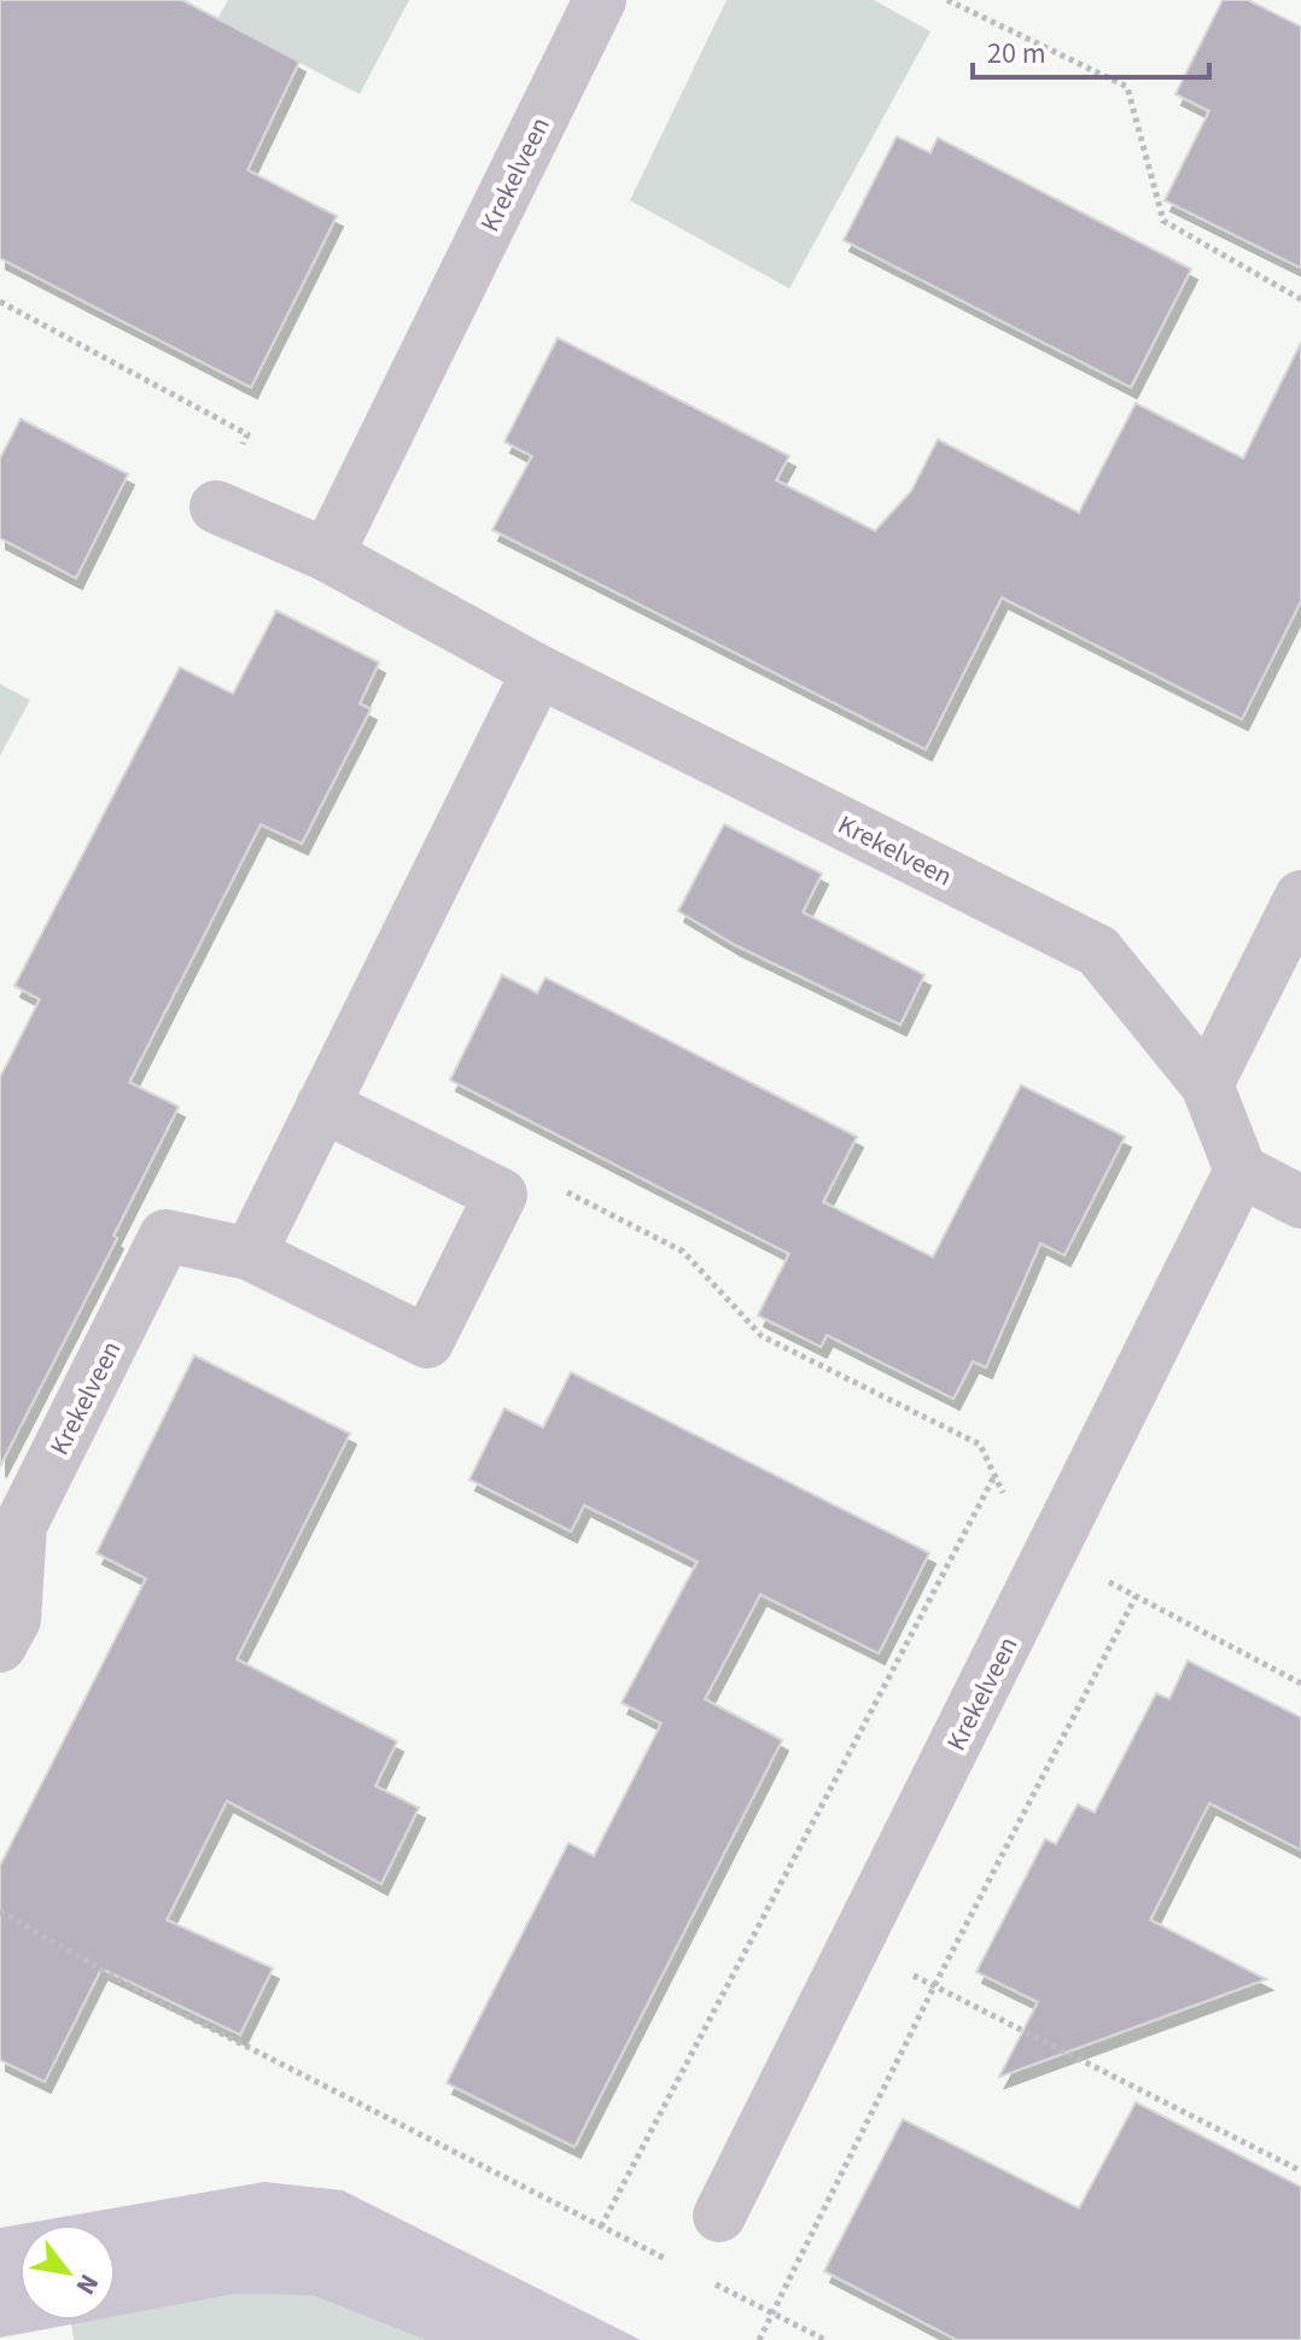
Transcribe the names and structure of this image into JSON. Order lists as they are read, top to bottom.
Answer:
{
  "streets": {
    "street": ["Krekelveen"]
  },
  "scale_bar": "20 m",
  "north": "bottom right"
}
